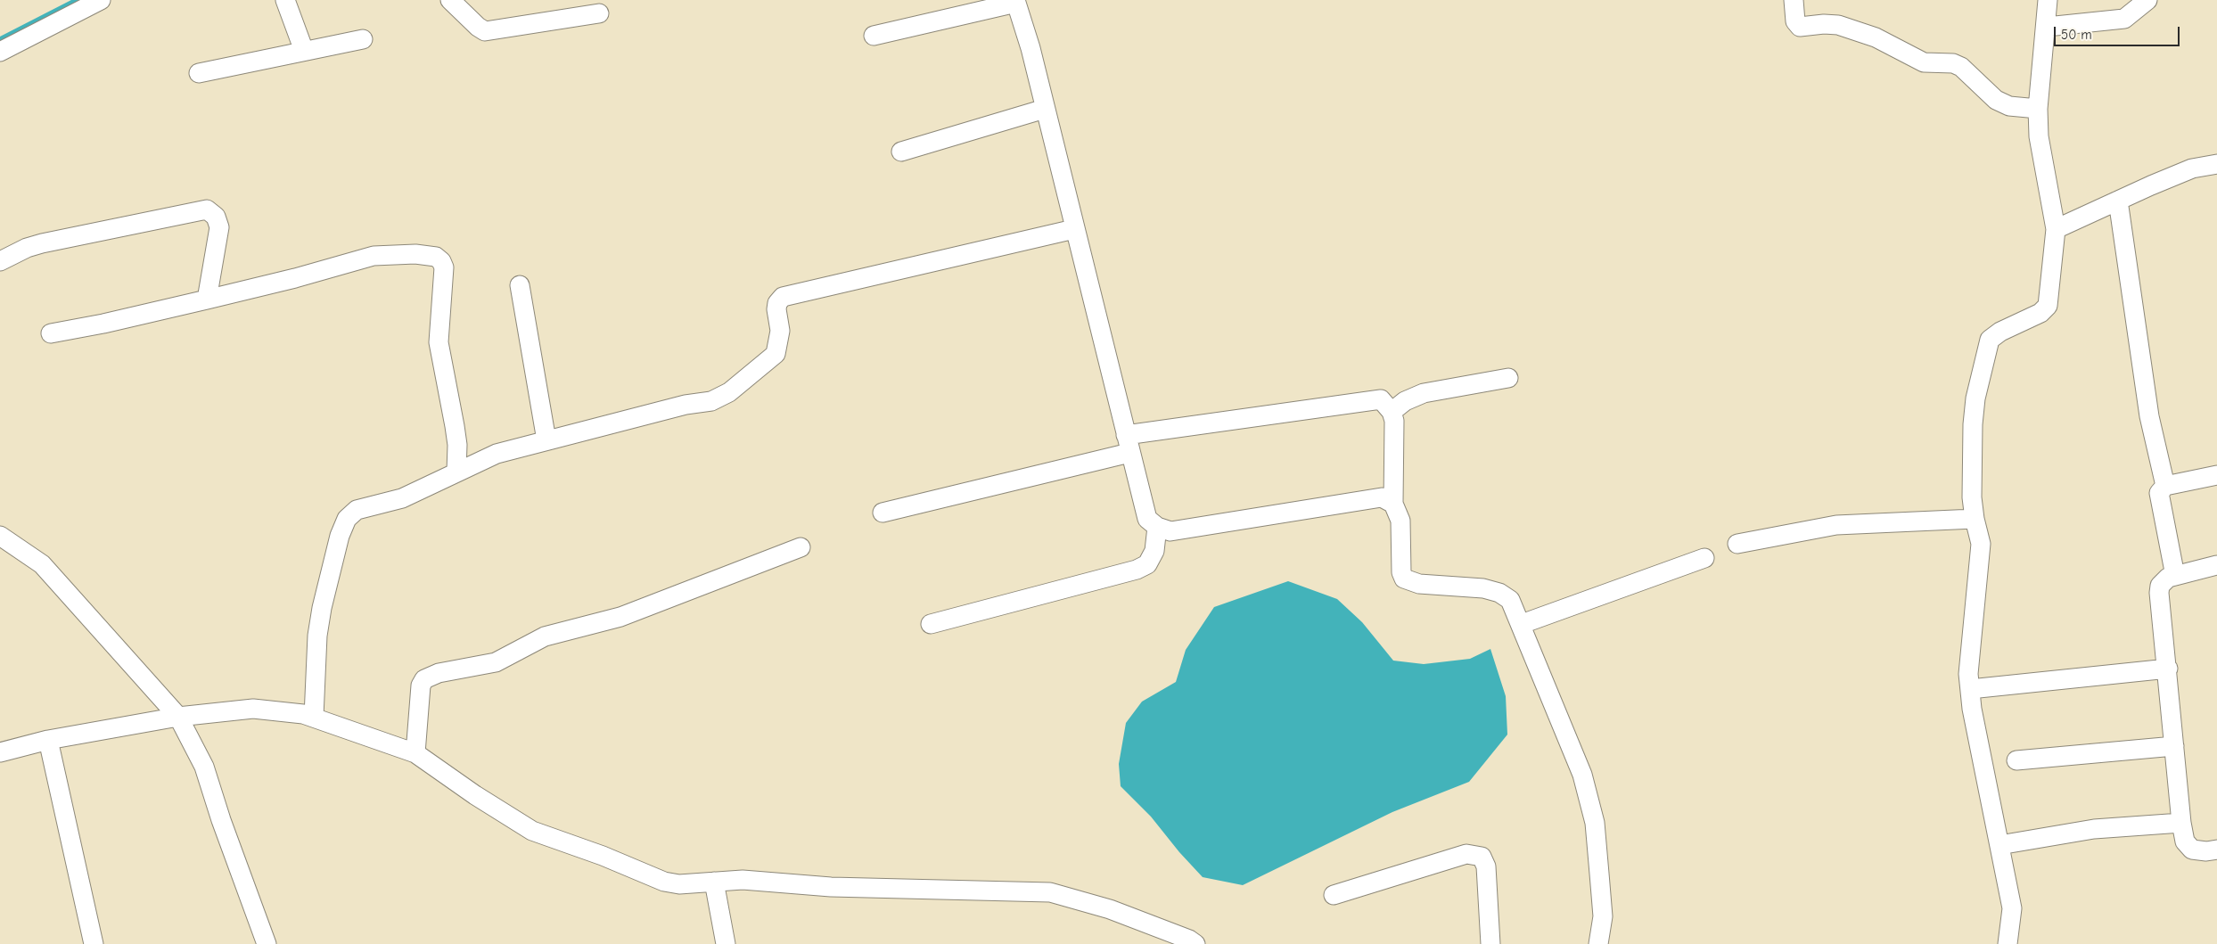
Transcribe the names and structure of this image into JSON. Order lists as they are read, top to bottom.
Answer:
{
  "scale_bar": "50 m"
}
